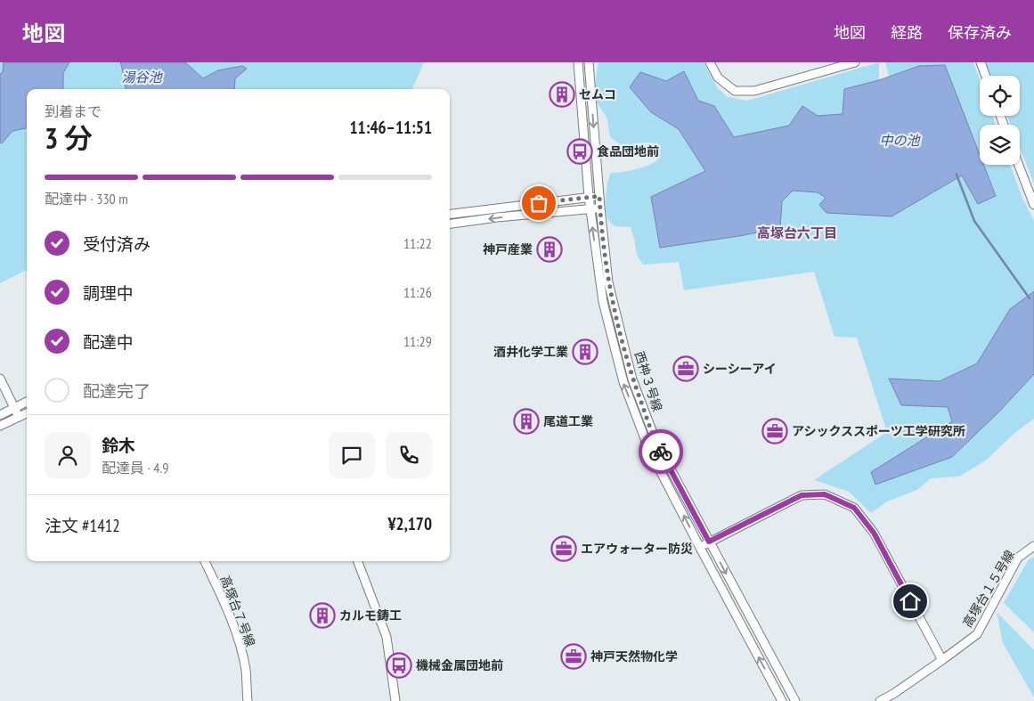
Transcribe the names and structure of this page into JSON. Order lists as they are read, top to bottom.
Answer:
{
  "streets": {
    "street": ["西神３号線", "高塚台１５号線", "高塚台７号線"]
  },
  "districts": ["高塚台六丁目"],
  "water": ["湯谷池", "中の池"],
  "places": {
    "building": [
      "セムコ",
      "神戸産業",
      "酒井化学工業",
      "尾道工業",
      "カルモ鋳工"
    ],
    "bus stop": ["食品団地前", "機械金属団地前"],
    "office": [
      "シーシーアイ",
      "アシックススポーツ工学研究所",
      "エアウォーター防災",
      "神戸天然物化学"
    ]
  },
  "page": {
    "header": "地図",
    "nav": ["地図", "経路", "保存済み"],
    "heading": ["3 分", "到着まで", "11:46–11:51"],
    "panel": [
      "鈴木",
      "配達員 · 4.9",
      "注文 #1412",
      "¥2,170"
    ],
    "bar": "配達中 · 330 m",
    "list": [
      ["受付済み", "11:22"],
      ["調理中", "11:26"],
      ["配達中", "11:29"],
      "配達完了"
    ]
  }
}
